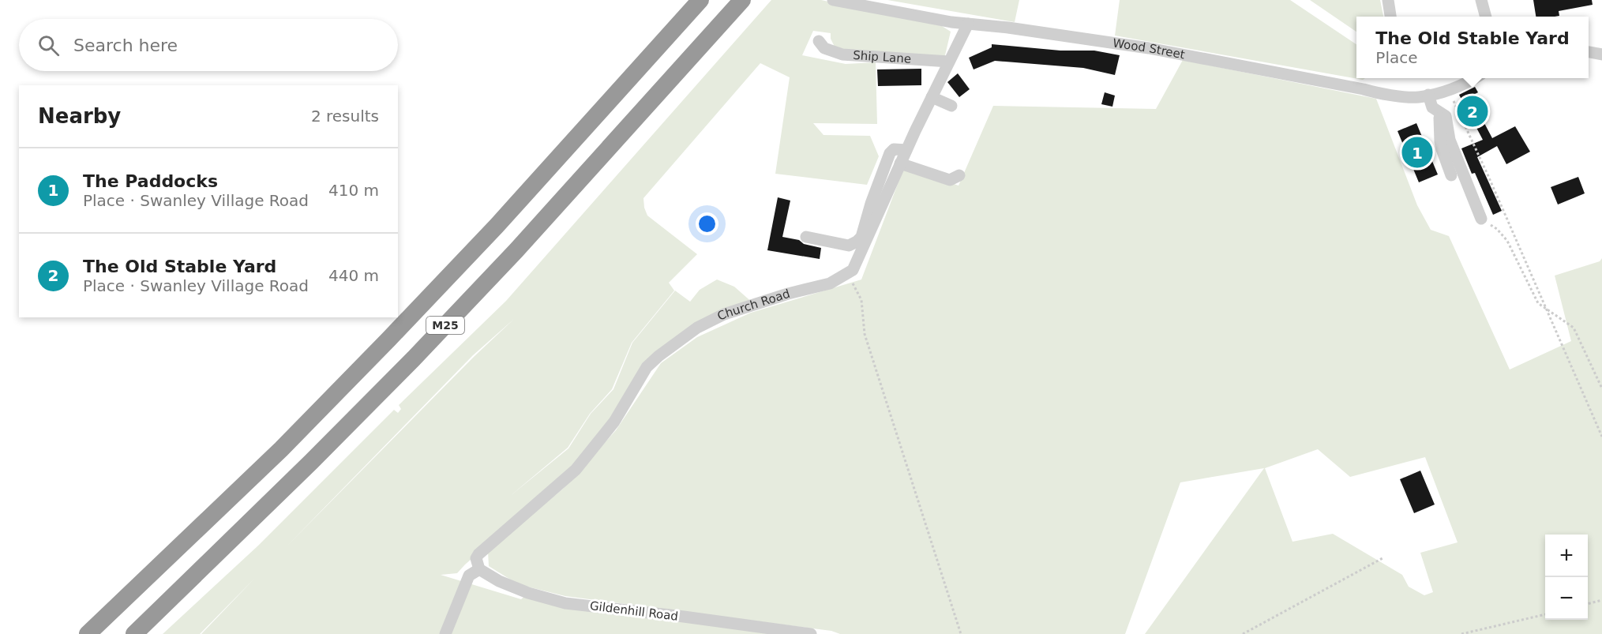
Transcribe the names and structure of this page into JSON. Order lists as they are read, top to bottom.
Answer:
{
  "streets": {
    "highway": ["M25"],
    "street": [
      "Wood Street",
      "Ship Lane",
      "Church Road",
      "Gildenhill Road"
    ]
  },
  "crossings": [
    ["Church Road", "Gildenhill Road"]
  ],
  "page": {
    "popup": ["The Old Stable Yard", "Place"],
    "search": "Search here",
    "heading": ["Nearby", "2 results"],
    "pins": ["2", "1"],
    "list": [
      {
        "mark": "1",
        "name": "The Paddocks",
        "note": "Place · Swanley Village Road",
        "value": "410 m"
      },
      {
        "mark": "2",
        "name": "The Old Stable Yard",
        "note": "Place · Swanley Village Road",
        "value": "440 m"
      }
    ],
    "map_buttons": ["+", "−"]
  }
}
